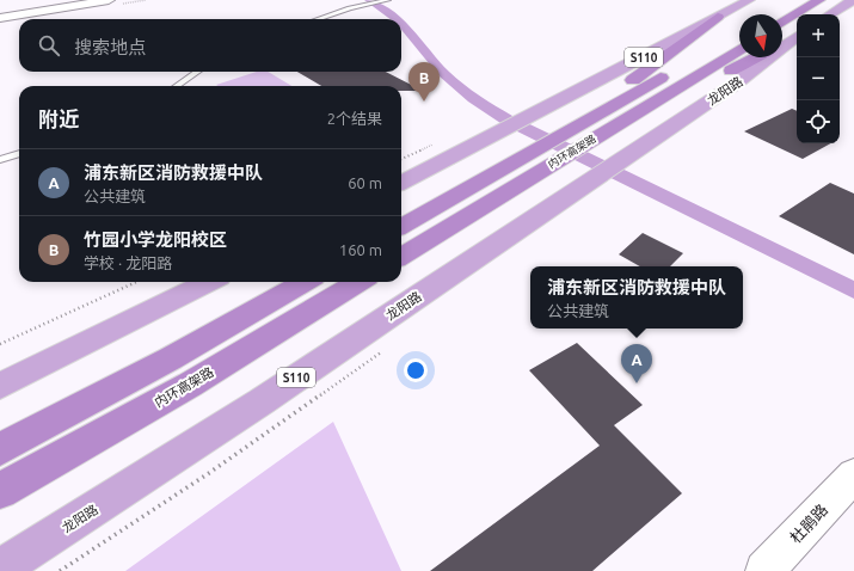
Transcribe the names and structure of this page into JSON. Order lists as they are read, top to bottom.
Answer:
{
  "streets": {
    "highway": ["内环高架路"],
    "main road": ["S110", "龙阳路"],
    "street": ["杜鹃路"]
  },
  "north": "bottom",
  "page": {
    "map_buttons": ["+", "−"],
    "search": "搜索地点",
    "pins": ["B", "A"],
    "heading": ["附近", "2个结果"],
    "list": [
      {
        "mark": "A",
        "name": "浦东新区消防救援中队",
        "note": "公共建筑",
        "value": "60 m"
      },
      {
        "mark": "B",
        "name": "竹园小学龙阳校区",
        "note": "学校 · 龙阳路",
        "value": "160 m"
      }
    ],
    "popup": ["浦东新区消防救援中队", "公共建筑"]
  }
}
